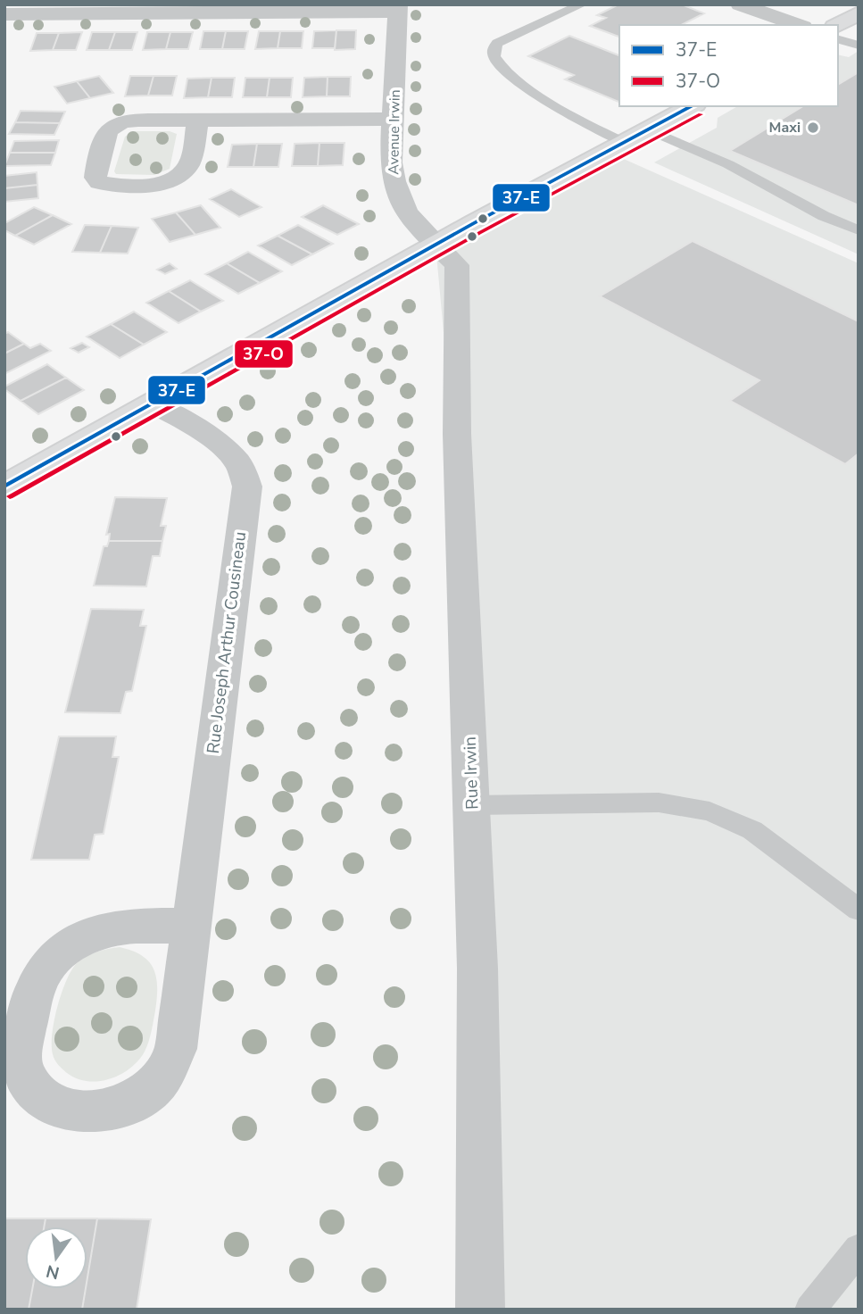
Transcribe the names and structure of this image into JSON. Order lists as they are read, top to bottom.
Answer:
{
  "streets": {
    "street": ["Avenue Irwin", "Rue Joseph Arthur Cousineau", "Rue Irwin"]
  },
  "crossings": [
    ["Avenue Irwin", "Rue Irwin"]
  ],
  "places": ["Maxi"],
  "lines": ["transit line 37-E", "transit line 37-O"],
  "legend": ["37-E", "37-O"],
  "north": "bottom"
}
